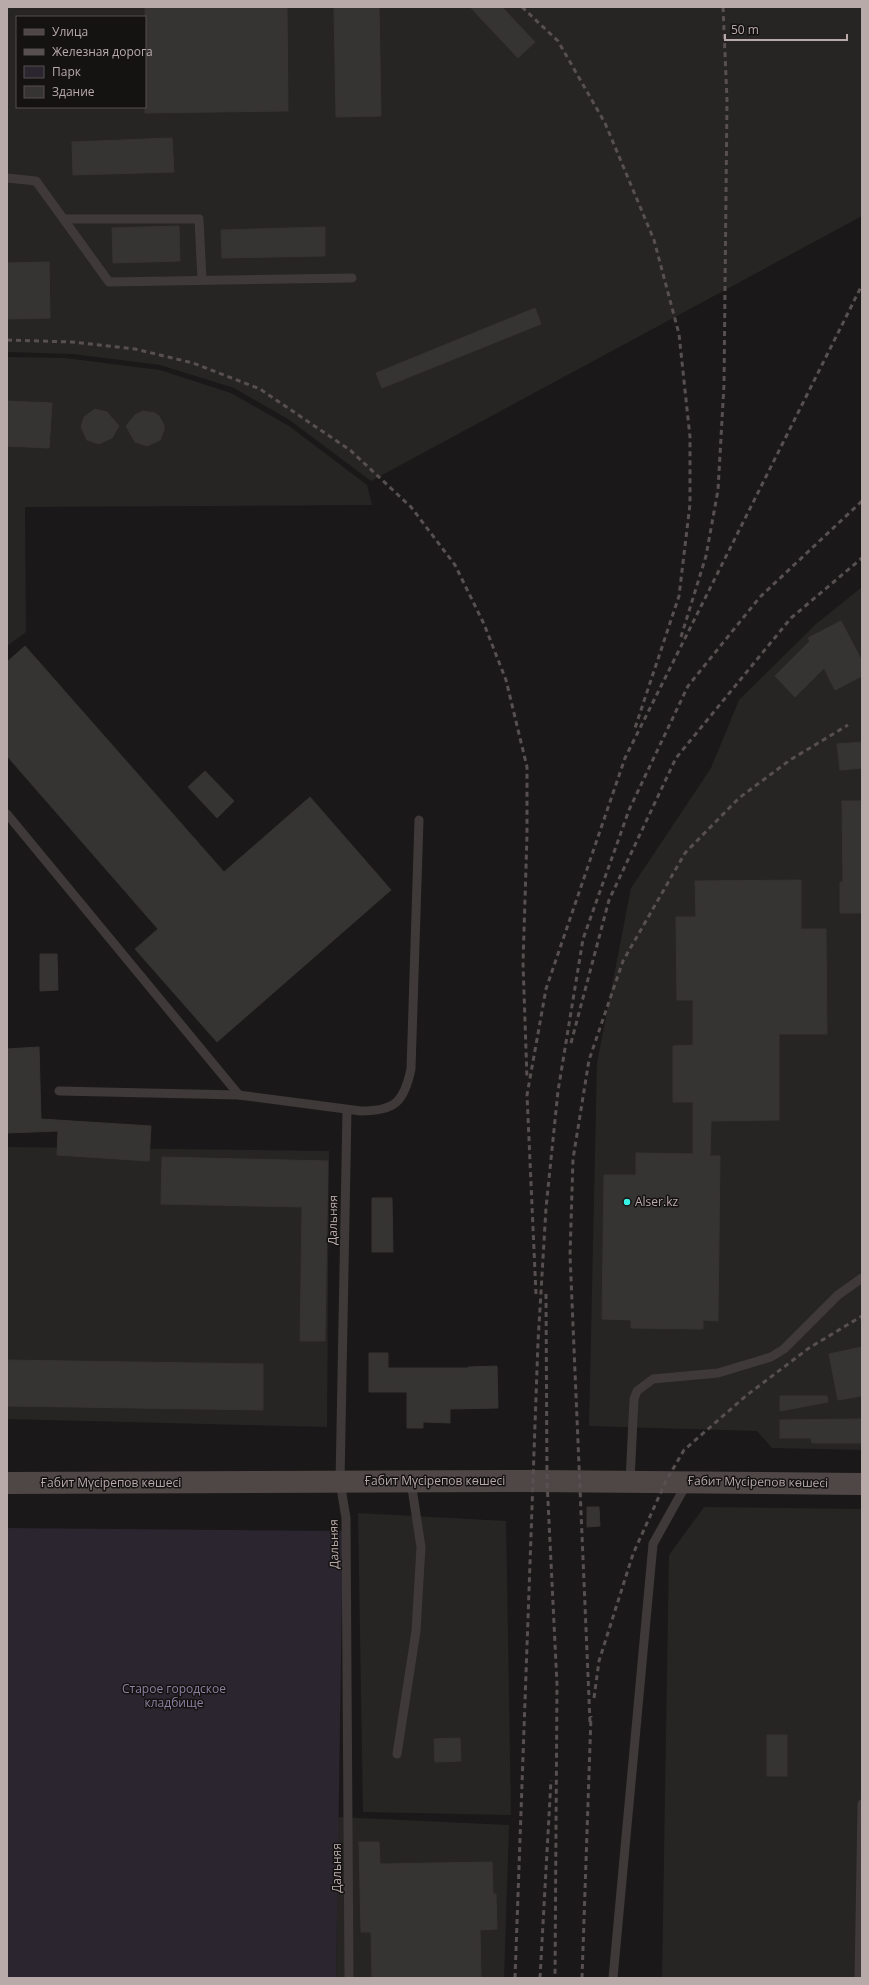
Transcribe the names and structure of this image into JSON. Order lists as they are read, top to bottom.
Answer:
{
  "streets": {
    "main road": ["Ғабит Мүсірепов көшесі"],
    "lane": ["Дальняя"]
  },
  "crossings": [
    ["Дальняя", "Ғабит Мүсірепов көшесі"]
  ],
  "parks": ["Старое городское кладбище"],
  "places": ["Alser.kz"],
  "legend": [
    "Улица",
    "Железная дорога",
    "Парк",
    "Здание"
  ],
  "scale_bar": "50 m"
}
